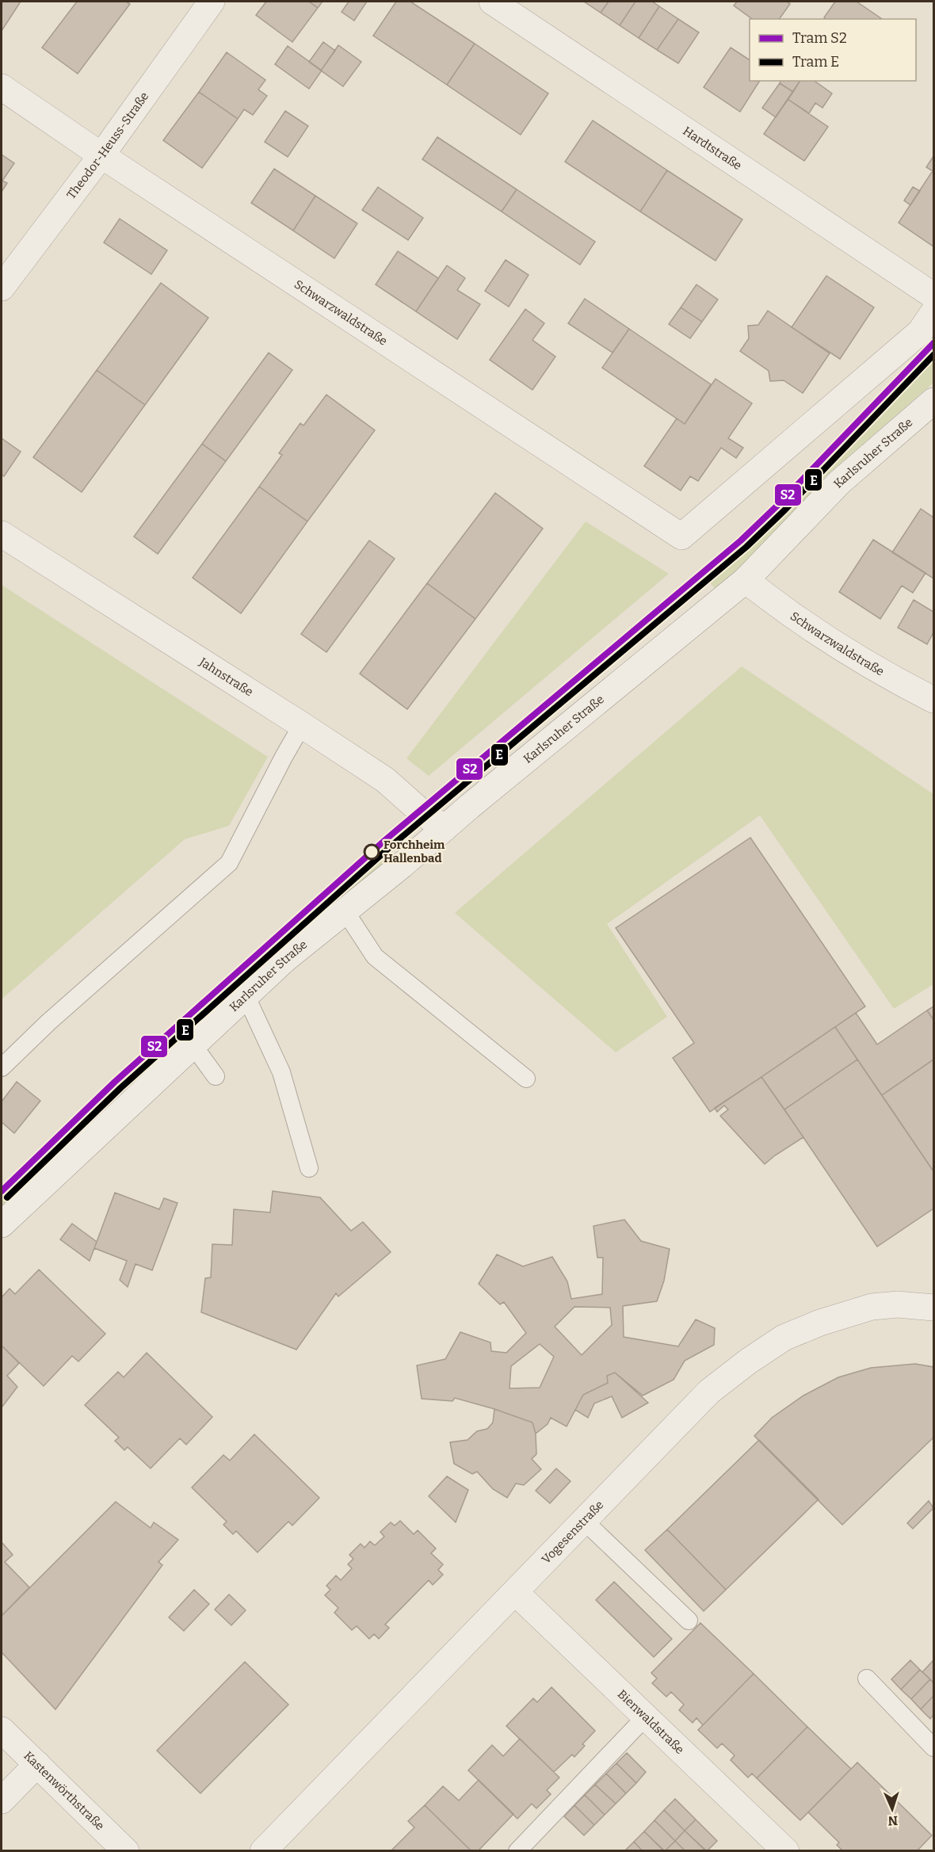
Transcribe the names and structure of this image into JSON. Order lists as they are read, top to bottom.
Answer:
{
  "streets": {
    "street": [
      "Theodor-Heuss-Straße",
      "Hardtstraße",
      "Schwarzwaldstraße",
      "Karlsruher Straße",
      "Jahnstraße",
      "Vogesenstraße",
      "Bienwaldstraße",
      "Kastenwörthstraße"
    ]
  },
  "crossings": [
    ["Theodor-Heuss-Straße", "Schwarzwaldstraße"],
    ["Schwarzwaldstraße", "Karlsruher Straße"],
    ["Karlsruher Straße", "Jahnstraße"],
    ["Vogesenstraße", "Bienwaldstraße"]
  ],
  "places": ["Forchheim Hallenbad"],
  "lines": ["tram line S2", "tram line E"],
  "legend": ["Tram S2", "Tram E"],
  "north": "bottom"
}
